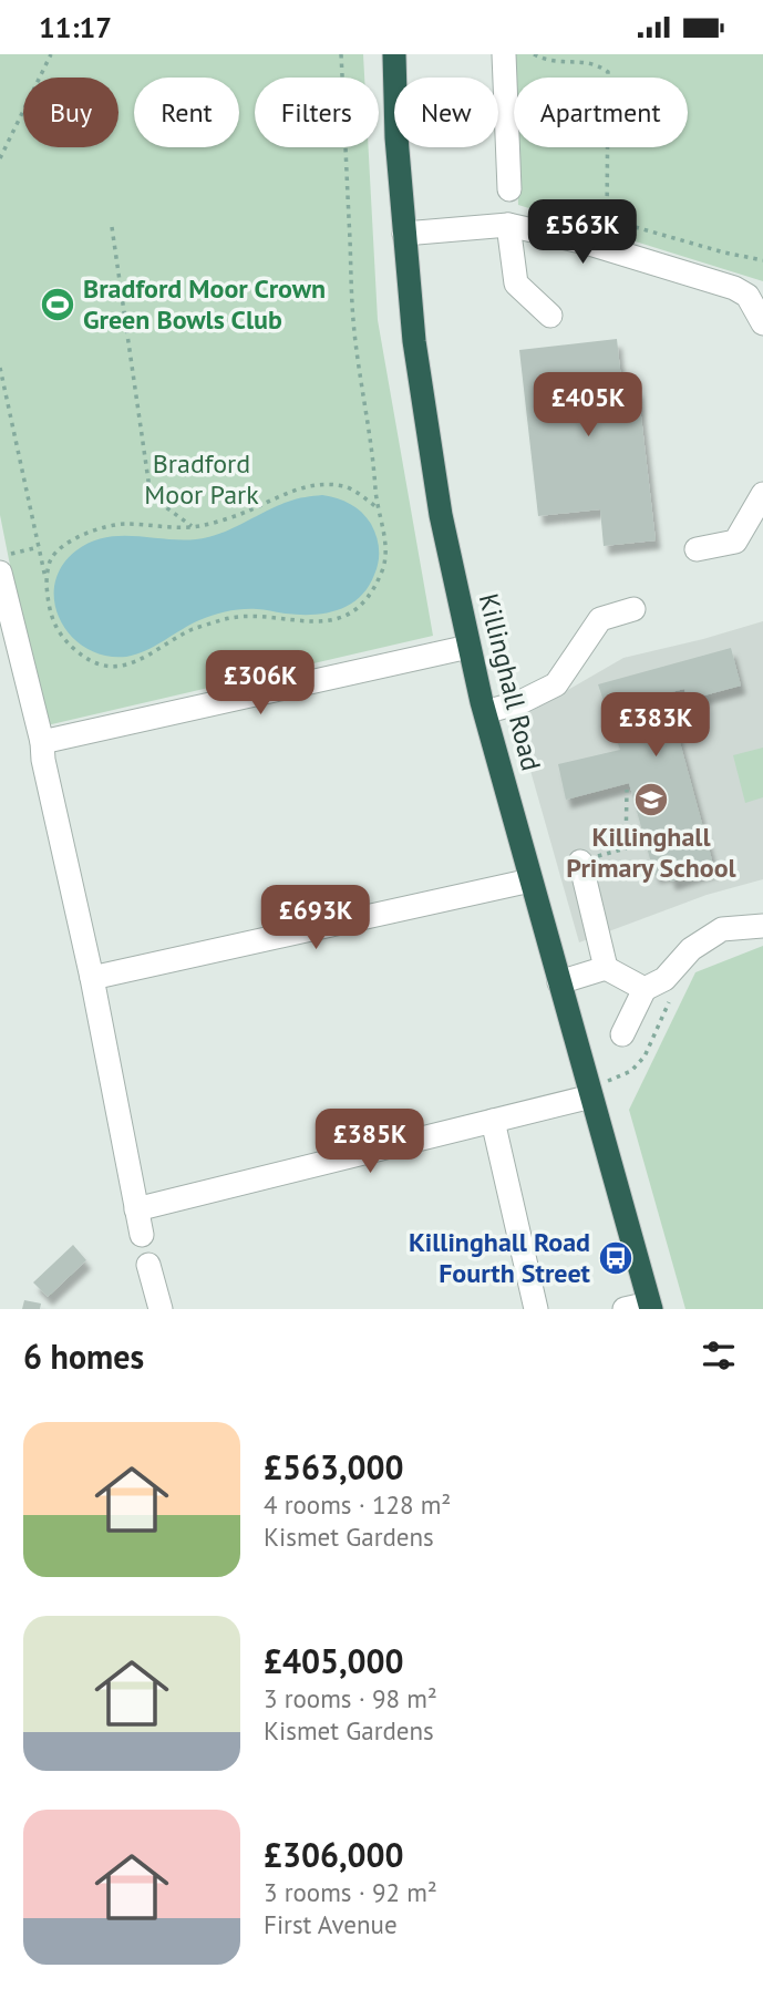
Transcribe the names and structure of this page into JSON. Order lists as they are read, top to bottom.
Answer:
{
  "streets": {
    "highway": ["Killinghall Road"]
  },
  "parks": ["Bradford Moor Park"],
  "places": {
    "sports": ["Bradford Moor Crown Green Bowls Club"],
    "school or university": ["Killinghall Primary School"],
    "bus stop": ["Killinghall Road Fourth Street"]
  },
  "page": {
    "status": "11:17",
    "chip": [
      "Buy",
      "Rent",
      "Filters",
      "New",
      "Apartment"
    ],
    "price": [
      "£563K",
      "£405K",
      "£306K",
      "£383K",
      "£693K",
      "£385K"
    ],
    "heading": "6 homes",
    "list": [
      {
        "name": "£563,000",
        "note": "4 rooms · 128 m² · Kismet Gardens"
      },
      {
        "name": "£405,000",
        "note": "3 rooms · 98 m² · Kismet Gardens"
      },
      {
        "name": "£306,000",
        "note": "3 rooms · 92 m² · First Avenue"
      }
    ]
  }
}
